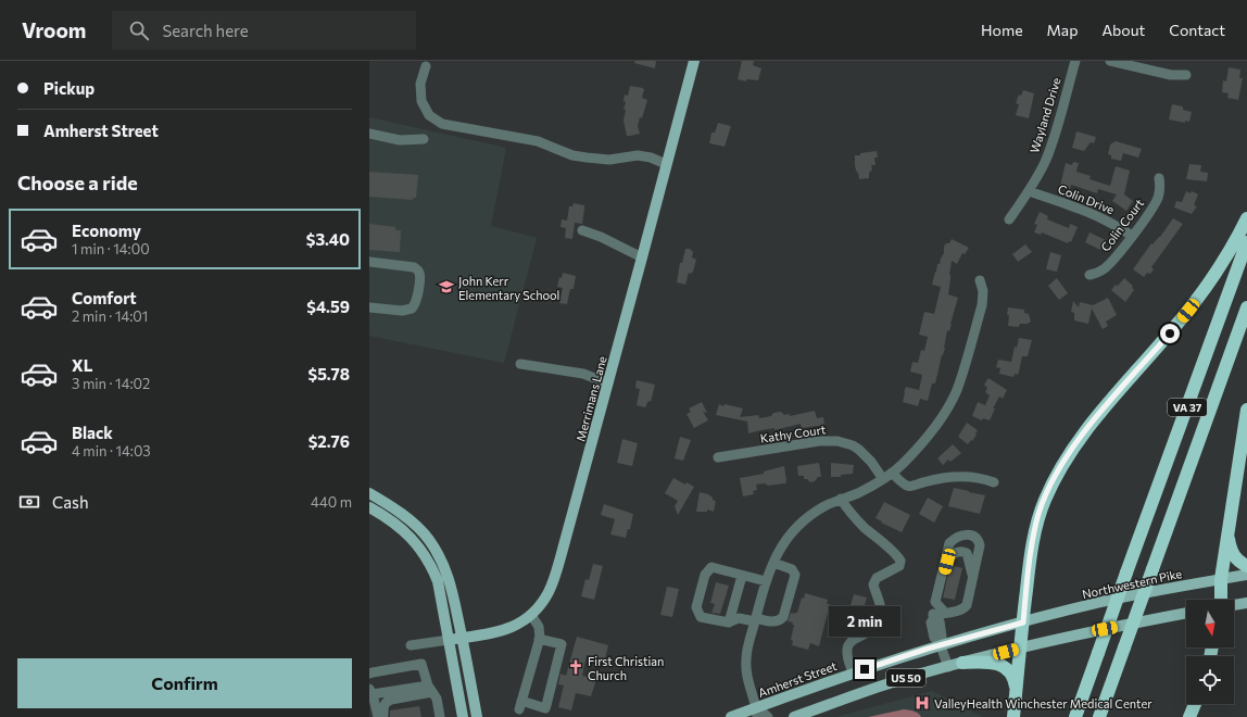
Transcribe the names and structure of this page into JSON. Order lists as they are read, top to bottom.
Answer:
{
  "streets": {
    "highway": ["VA 37"],
    "main road": [
      "Merrimans Lane",
      "Northwestern Pike",
      "US 50",
      "Amherst Street"
    ],
    "street": [
      "Wayland Drive",
      "Colin Drive",
      "Colin Court",
      "Kathy Court"
    ]
  },
  "crossings": [
    ["Wayland Drive", "Colin Drive"],
    ["Colin Drive", "Colin Court"],
    ["Northwestern Pike", "Amherst Street"]
  ],
  "places": {
    "school or university": ["John Kerr Elementary School"],
    "church": ["First Christian Church"],
    "hospital": ["ValleyHealth Winchester Medical Center"]
  },
  "north": "bottom",
  "page": {
    "header": "Vroom",
    "search": "Search here",
    "nav": [
      "Home",
      "Map",
      "About",
      "Contact"
    ],
    "banner": ["Pickup", "Amherst Street"],
    "heading": "Choose a ride",
    "list": [
      {
        "name": "Economy",
        "note": "1 min · 14:00",
        "value": "$3.40"
      },
      {
        "name": "Comfort",
        "note": "2 min · 14:01",
        "value": "$4.59"
      },
      {
        "name": "XL",
        "note": "3 min · 14:02",
        "value": "$5.78"
      },
      {
        "name": "Black",
        "note": "4 min · 14:03",
        "value": "$2.76"
      }
    ],
    "pay": ["Cash", "440 m"],
    "bubble": "2 min",
    "buttons": "Confirm"
  }
}
